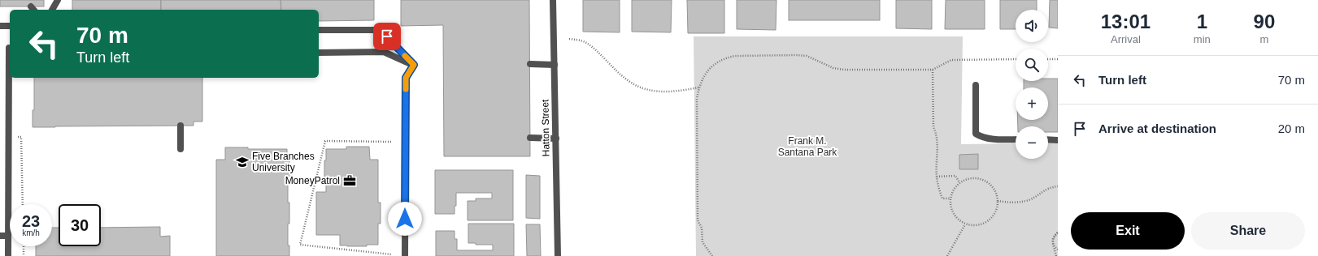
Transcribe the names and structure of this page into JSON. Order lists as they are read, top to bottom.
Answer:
{
  "streets": {
    "street": ["Hatton Street"]
  },
  "parks": ["Frank M. Santana Park"],
  "places": {
    "school or university": ["Five Branches University"],
    "office": ["MoneyPatrol"]
  },
  "page": {
    "eta": [
      "13:01",
      "Arrival",
      "1",
      "min",
      "90",
      "m"
    ],
    "map_buttons": ["+", "−"],
    "turn": ["70 m", "Turn left"],
    "list": [
      {
        "name": "Turn left",
        "value": "70 m"
      },
      {
        "name": "Arrive at destination",
        "value": "20 m"
      }
    ],
    "speed": "23 km/h",
    "limit": "30",
    "buttons": ["Exit", "Share"]
  }
}
